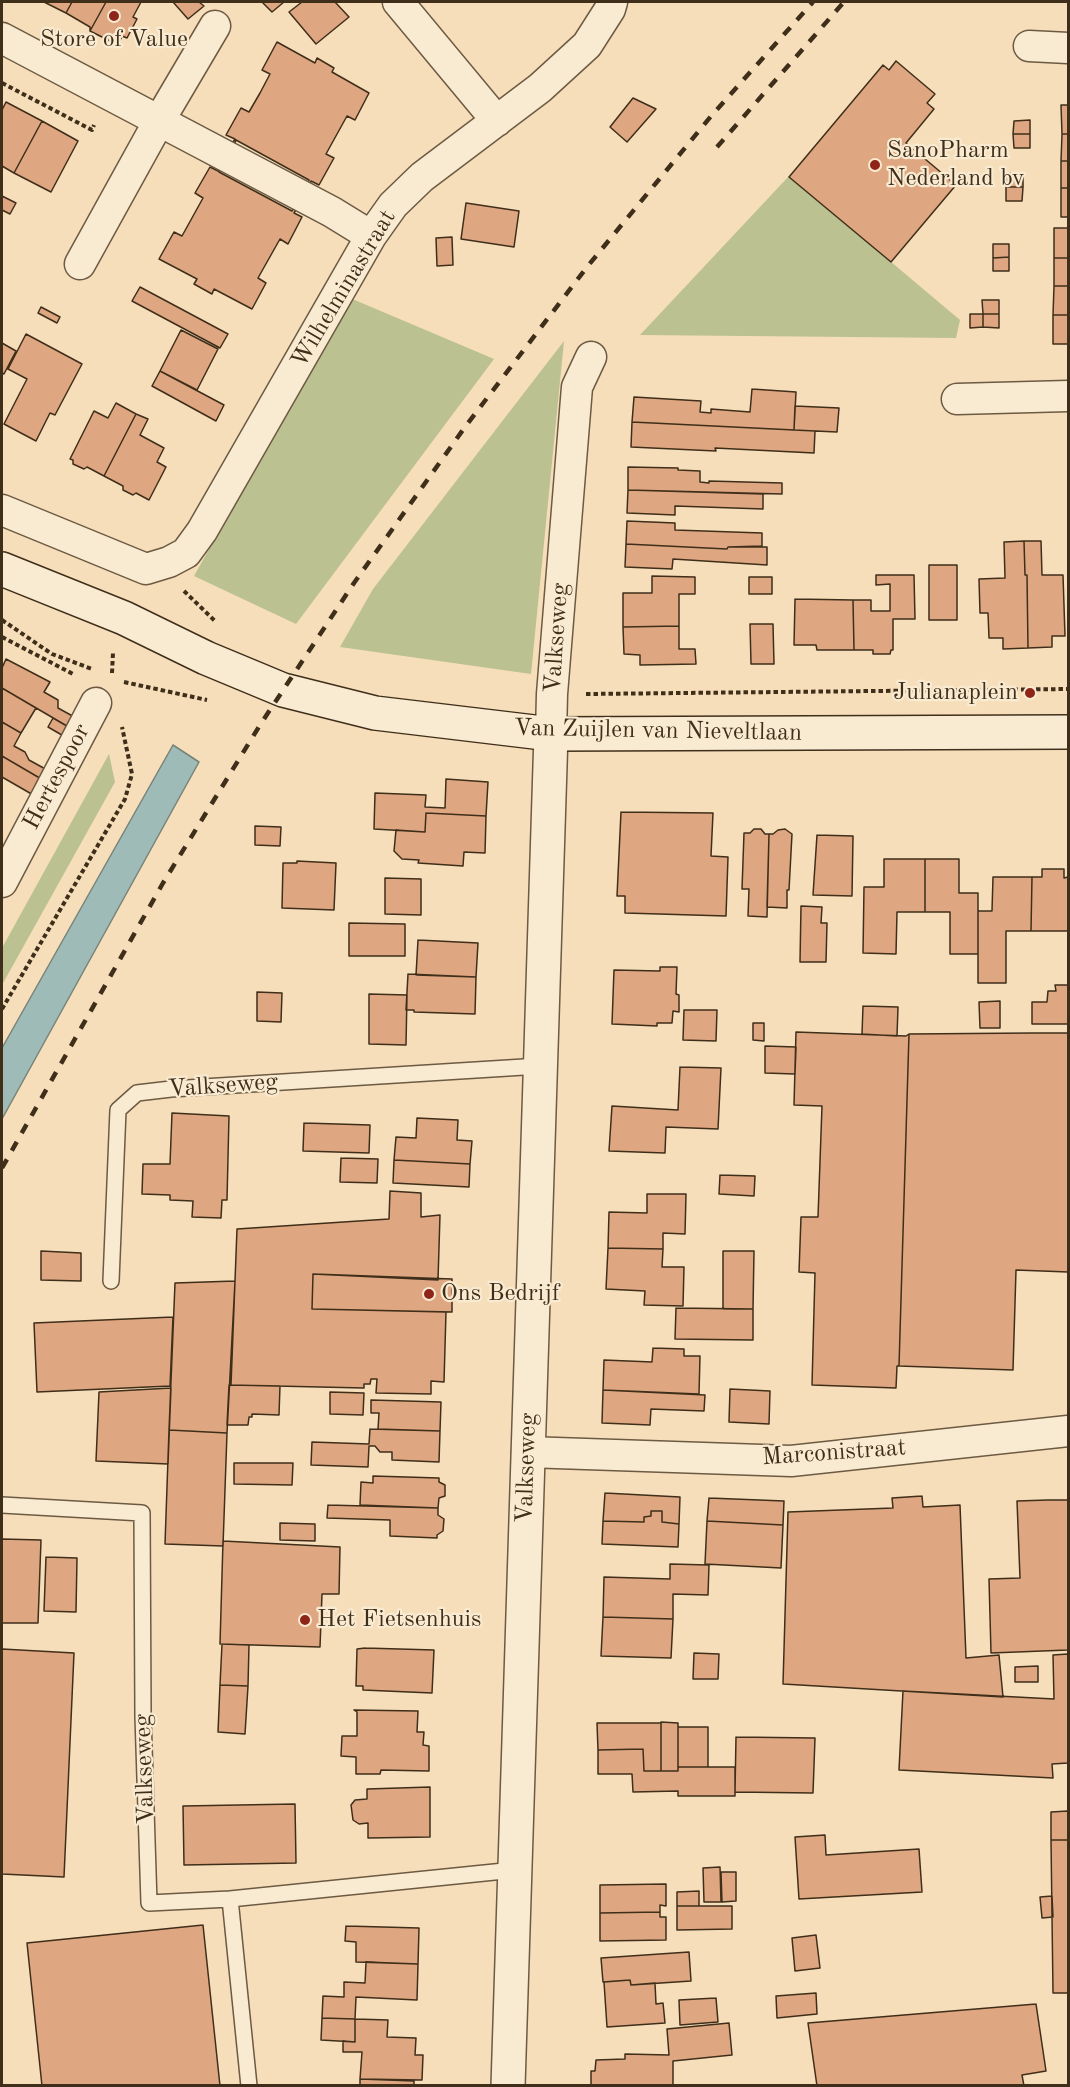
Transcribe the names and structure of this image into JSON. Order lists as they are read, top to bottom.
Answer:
{
  "streets": {
    "street": [
      "Wilhelminastraat",
      "Valkseweg",
      "Van Zuijlen van Nieveltlaan",
      "Hertespoor",
      "Marconistraat"
    ]
  },
  "crossings": [
    ["Valkseweg", "Van Zuijlen van Nieveltlaan"],
    ["Valkseweg", "Marconistraat"]
  ],
  "places": [
    "Store of Value",
    "SanoPharm Nederland bv",
    "Julianaplein",
    "Ons Bedrijf",
    "Het Fietsenhuis"
  ]
}
